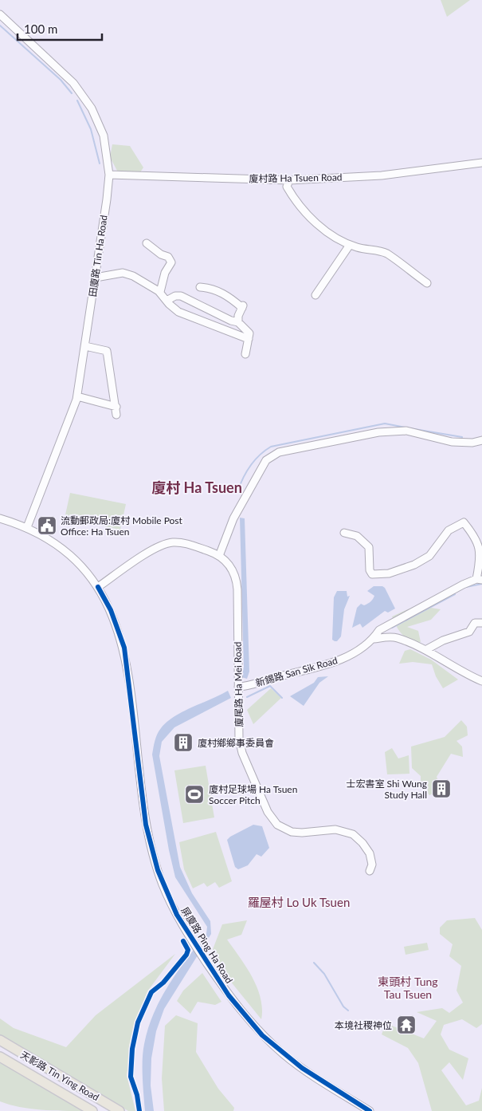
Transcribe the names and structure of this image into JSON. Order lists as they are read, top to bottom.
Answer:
{
  "streets": {
    "main road": ["天影路 Tin Ying Road"],
    "street": [
      "廈村路 Ha Tsuen Road",
      "田廈路 Tin Ha Road",
      "新錫路 San Sik Road",
      "廈尾路 Ha Mei Road",
      "屏廈路 Ping Ha Road"
    ]
  },
  "crossings": [
    ["廈村路 Ha Tsuen Road", "田廈路 Tin Ha Road"],
    ["田廈路 Tin Ha Road", "屏廈路 Ping Ha Road"],
    ["新錫路 San Sik Road", "廈尾路 Ha Mei Road"],
    ["廈尾路 Ha Mei Road", "屏廈路 Ping Ha Road"]
  ],
  "districts": ["廈村 Ha Tsuen", "羅屋村 Lo Uk Tsuen", "東頭村 Tung Tau Tsuen"],
  "places": {
    "public building": ["流動郵政局:廈村 Mobile Post Office: Ha Tsuen"],
    "building": ["廈村鄉鄉事委員會", "士宏書室 Shi Wung Study Hall"],
    "sports": ["廈村足球場 Ha Tsuen Soccer Pitch"],
    "temple": ["本境社稷神位"]
  },
  "scale_bar": "100 m"
}
